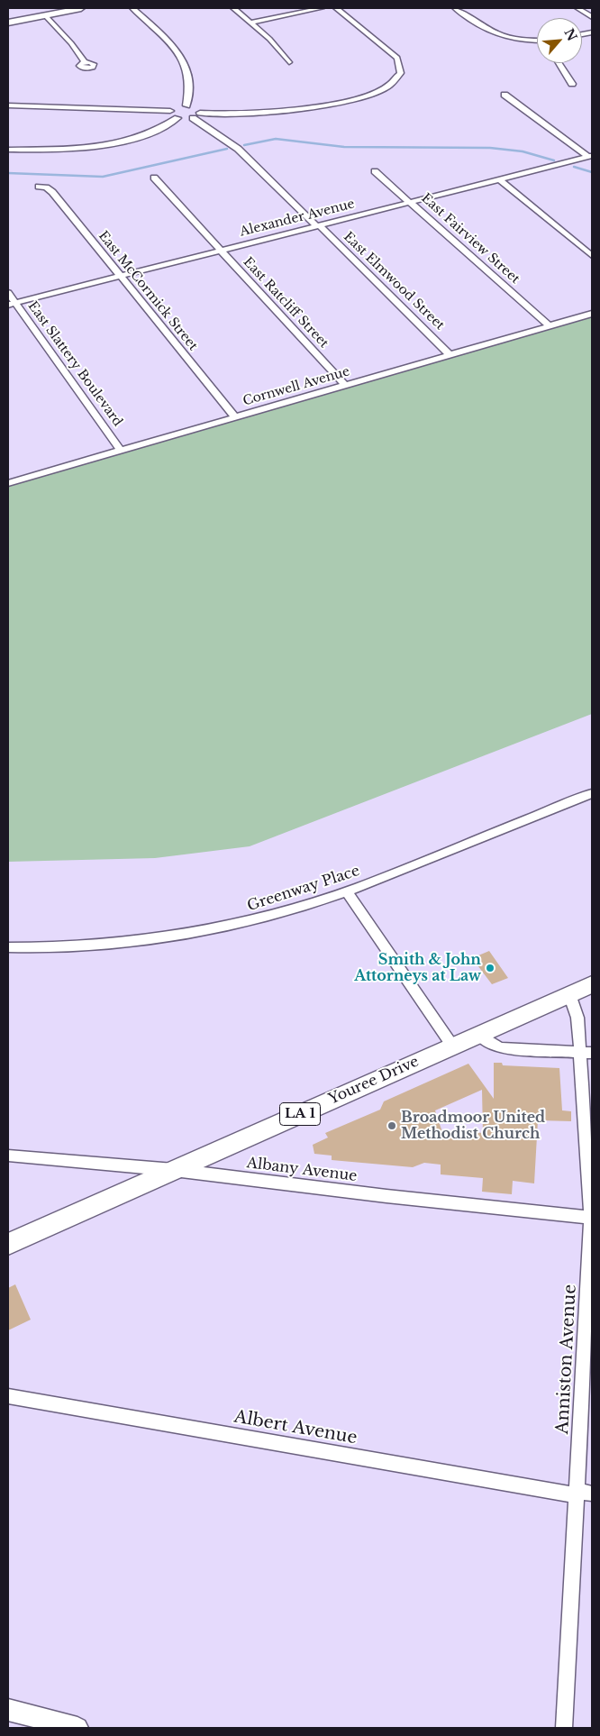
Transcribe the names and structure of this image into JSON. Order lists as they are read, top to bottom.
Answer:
{
  "streets": {
    "main road": ["Youree Drive", "LA 1"],
    "street": [
      "Alexander Avenue",
      "East Fairview Street",
      "East Elmwood Street",
      "East McCormick Street",
      "East Ratcliff Street",
      "East Slattery Boulevard",
      "Cornwell Avenue",
      "Greenway Place",
      "Albany Avenue",
      "Anniston Avenue",
      "Albert Avenue"
    ]
  },
  "crossings": [
    ["Alexander Avenue", "East Fairview Street"],
    ["Alexander Avenue", "East Elmwood Street"],
    ["Alexander Avenue", "East McCormick Street"],
    ["Alexander Avenue", "East Ratcliff Street"],
    ["Alexander Avenue", "East Slattery Boulevard"],
    ["East Fairview Street", "Cornwell Avenue"],
    ["East Elmwood Street", "Cornwell Avenue"],
    ["East McCormick Street", "Cornwell Avenue"],
    ["East Ratcliff Street", "Cornwell Avenue"],
    ["East Slattery Boulevard", "Cornwell Avenue"],
    ["Youree Drive", "Albany Avenue"],
    ["Youree Drive", "Anniston Avenue"],
    ["Albany Avenue", "Anniston Avenue"],
    ["Anniston Avenue", "Albert Avenue"]
  ],
  "places": ["Smith & John Attorneys at Law", "Broadmoor United Methodist Church"],
  "north": "top right"
}
